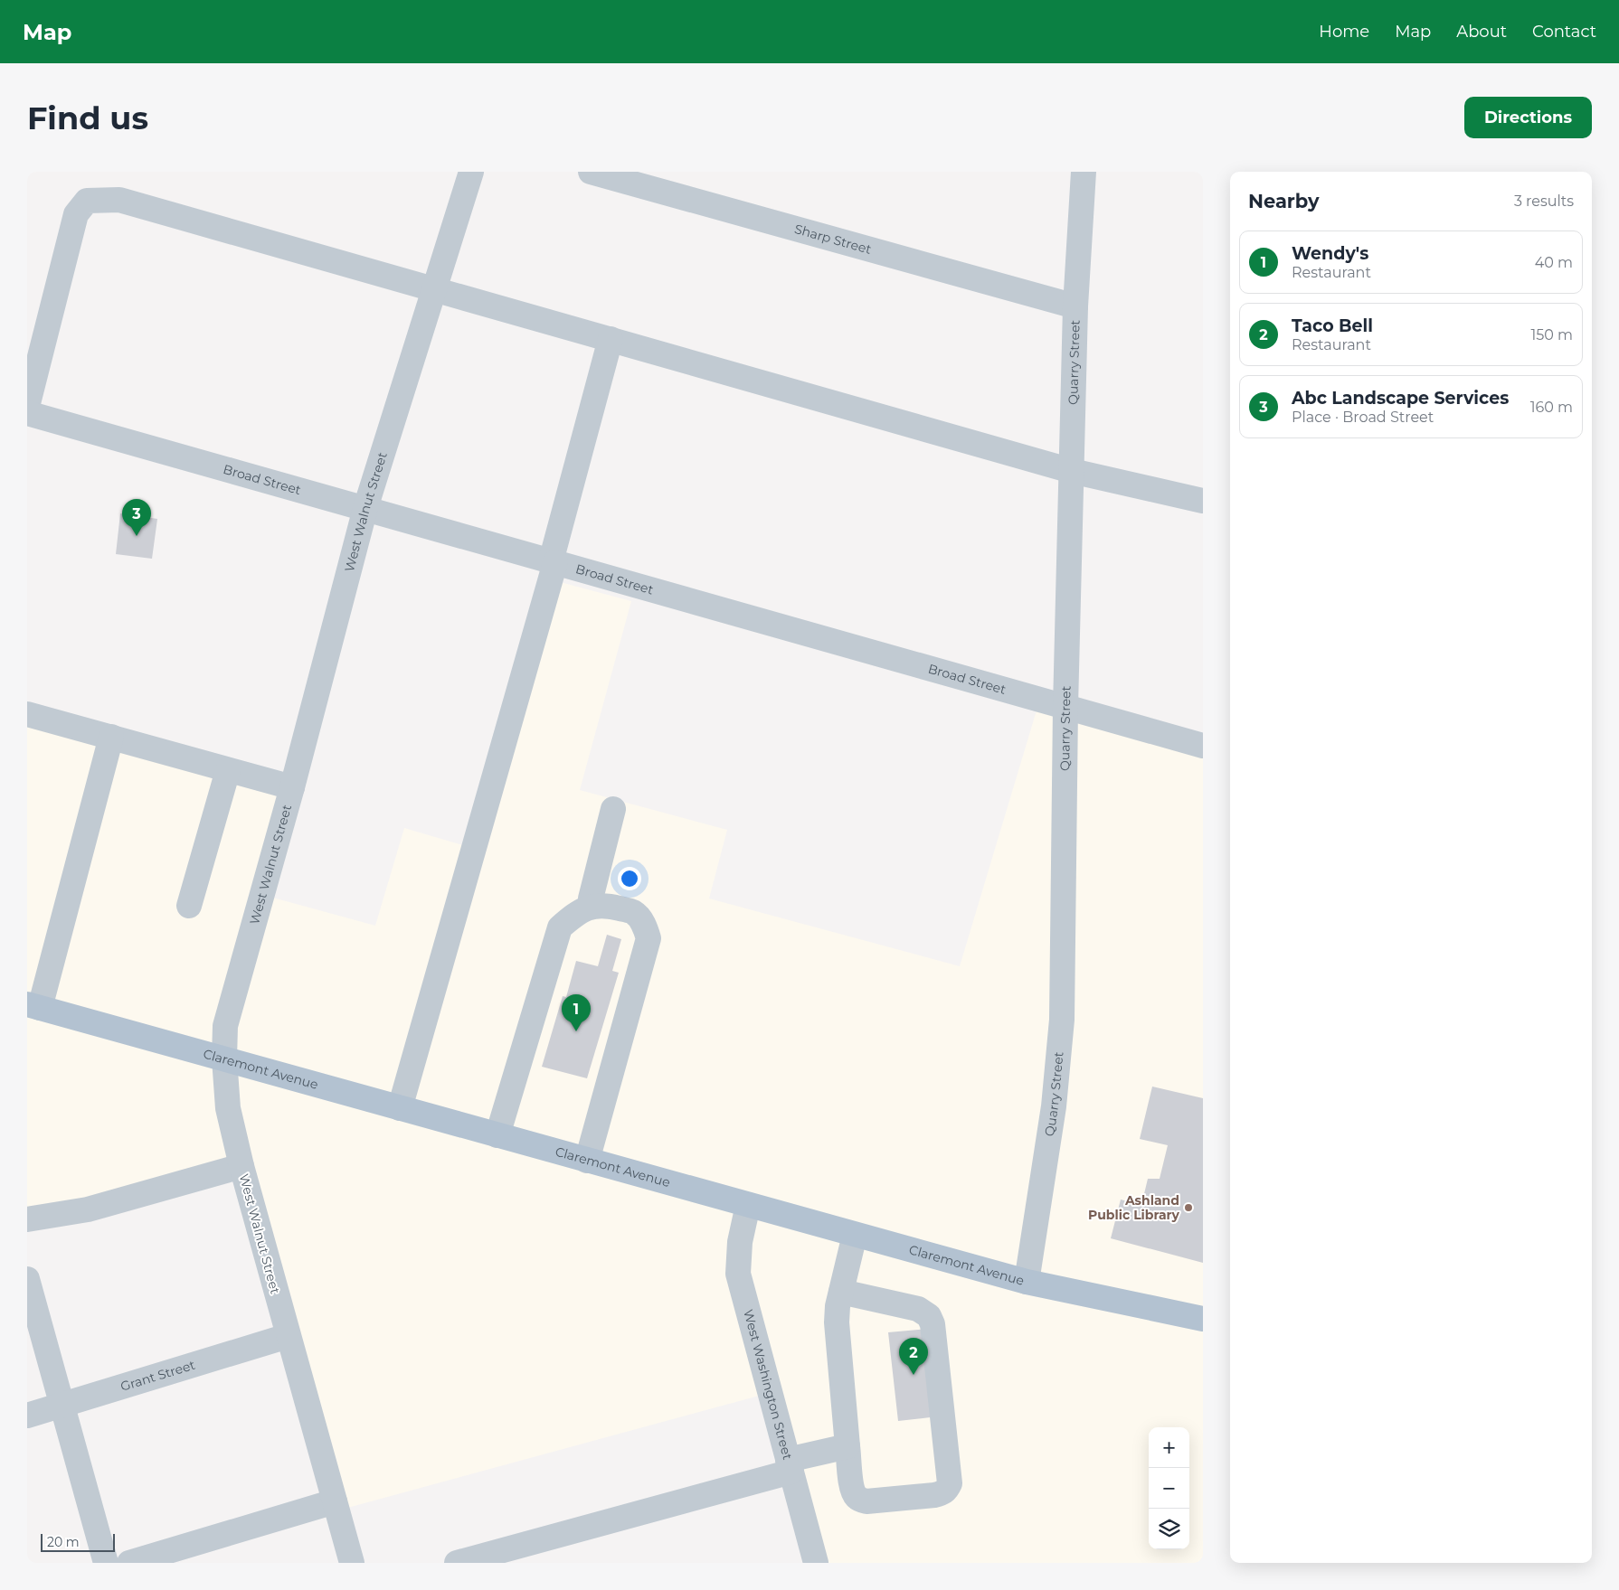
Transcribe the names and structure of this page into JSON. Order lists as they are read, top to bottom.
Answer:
{
  "streets": {
    "main road": ["Claremont Avenue"],
    "street": [
      "Sharp Street",
      "Quarry Street",
      "Broad Street",
      "West Walnut Street",
      "Grant Street",
      "West Washington Street"
    ]
  },
  "crossings": [
    ["Sharp Street", "Quarry Street"],
    ["Quarry Street", "Broad Street"],
    ["Quarry Street", "Claremont Avenue"],
    ["Broad Street", "West Walnut Street"],
    ["West Walnut Street", "Claremont Avenue"],
    ["West Walnut Street", "Grant Street"],
    ["Claremont Avenue", "West Washington Street"]
  ],
  "places": ["Ashland Public Library"],
  "scale_bar": "20 m",
  "page": {
    "header": "Map",
    "nav": [
      "Home",
      "Map",
      "About",
      "Contact"
    ],
    "buttons": "Directions",
    "title": "Find us",
    "heading": ["Nearby", "3 results"],
    "list": [
      {
        "mark": "1",
        "name": "Wendy's",
        "note": "Restaurant",
        "value": "40 m"
      },
      {
        "mark": "2",
        "name": "Taco Bell",
        "note": "Restaurant",
        "value": "150 m"
      },
      {
        "mark": "3",
        "name": "Abc Landscape Services",
        "note": "Place · Broad Street",
        "value": "160 m"
      }
    ],
    "pins": ["3", "1", "2"],
    "map_buttons": ["+", "−"],
    "scale": "20 m"
  }
}
